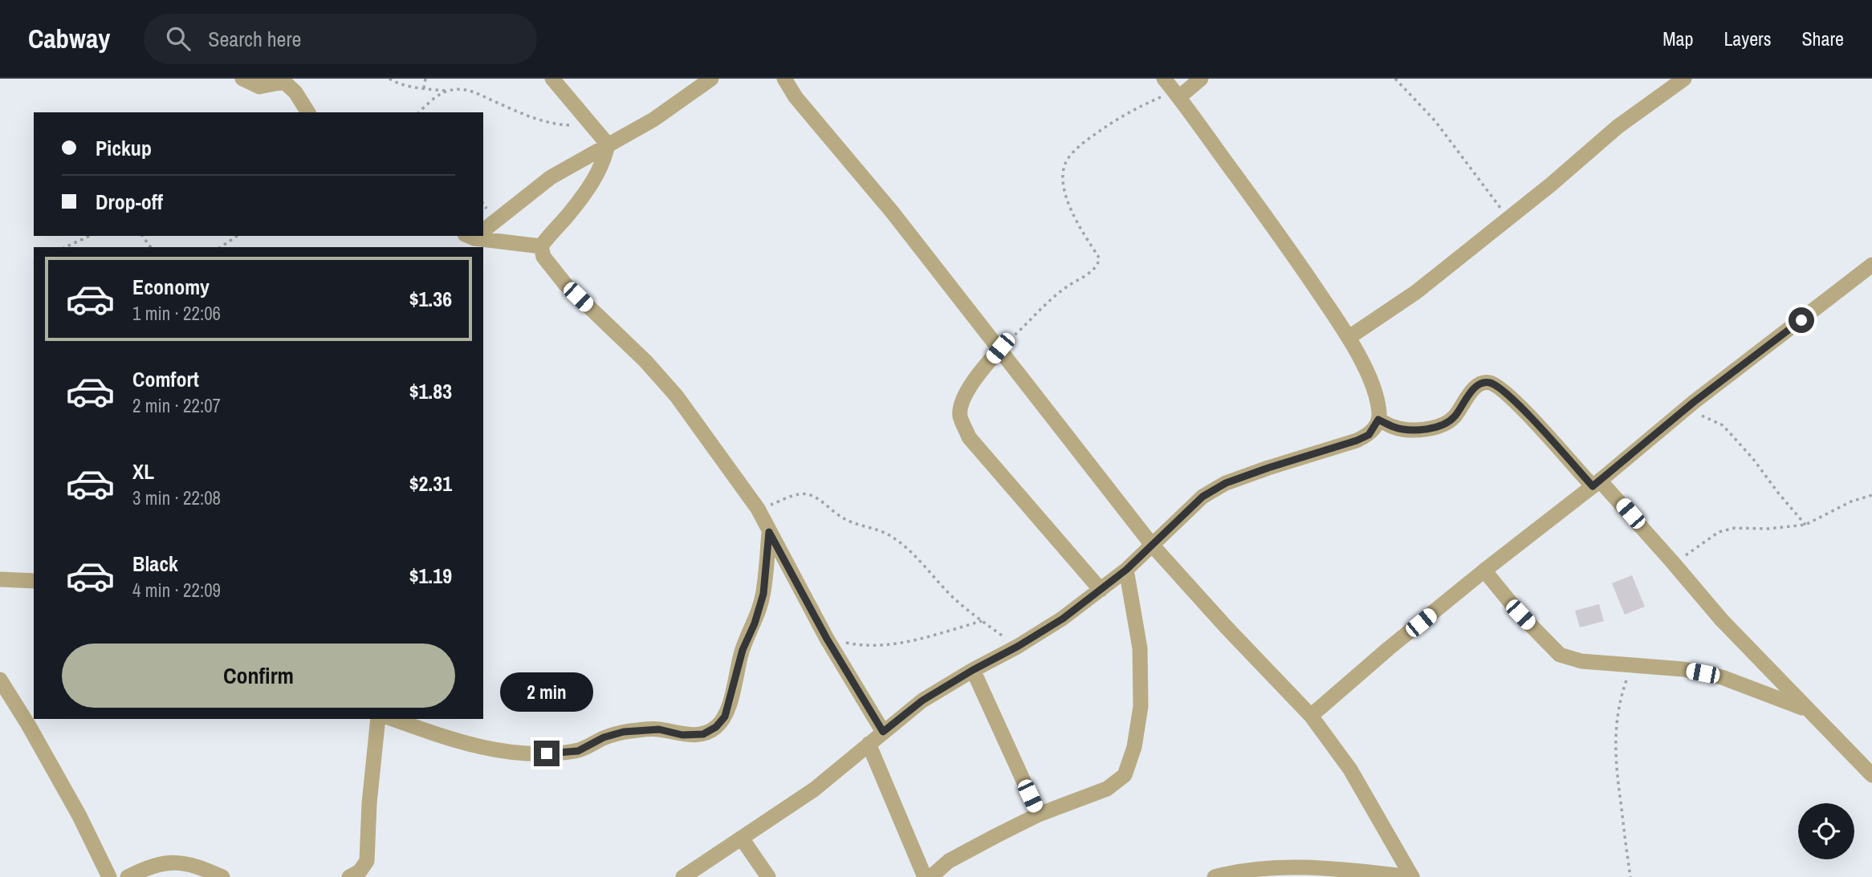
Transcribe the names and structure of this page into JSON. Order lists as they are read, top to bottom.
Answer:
{
  "page": {
    "header": "Cabway",
    "search": "Search here",
    "nav": ["Map", "Layers", "Share"],
    "banner": ["Pickup", "Drop-off"],
    "list": [
      {
        "name": "Economy",
        "note": "1 min · 22:06",
        "value": "$1.36"
      },
      {
        "name": "Comfort",
        "note": "2 min · 22:07",
        "value": "$1.83"
      },
      {
        "name": "XL",
        "note": "3 min · 22:08",
        "value": "$2.31"
      },
      {
        "name": "Black",
        "note": "4 min · 22:09",
        "value": "$1.19"
      }
    ],
    "buttons": "Confirm",
    "bubble": "2 min"
  }
}
